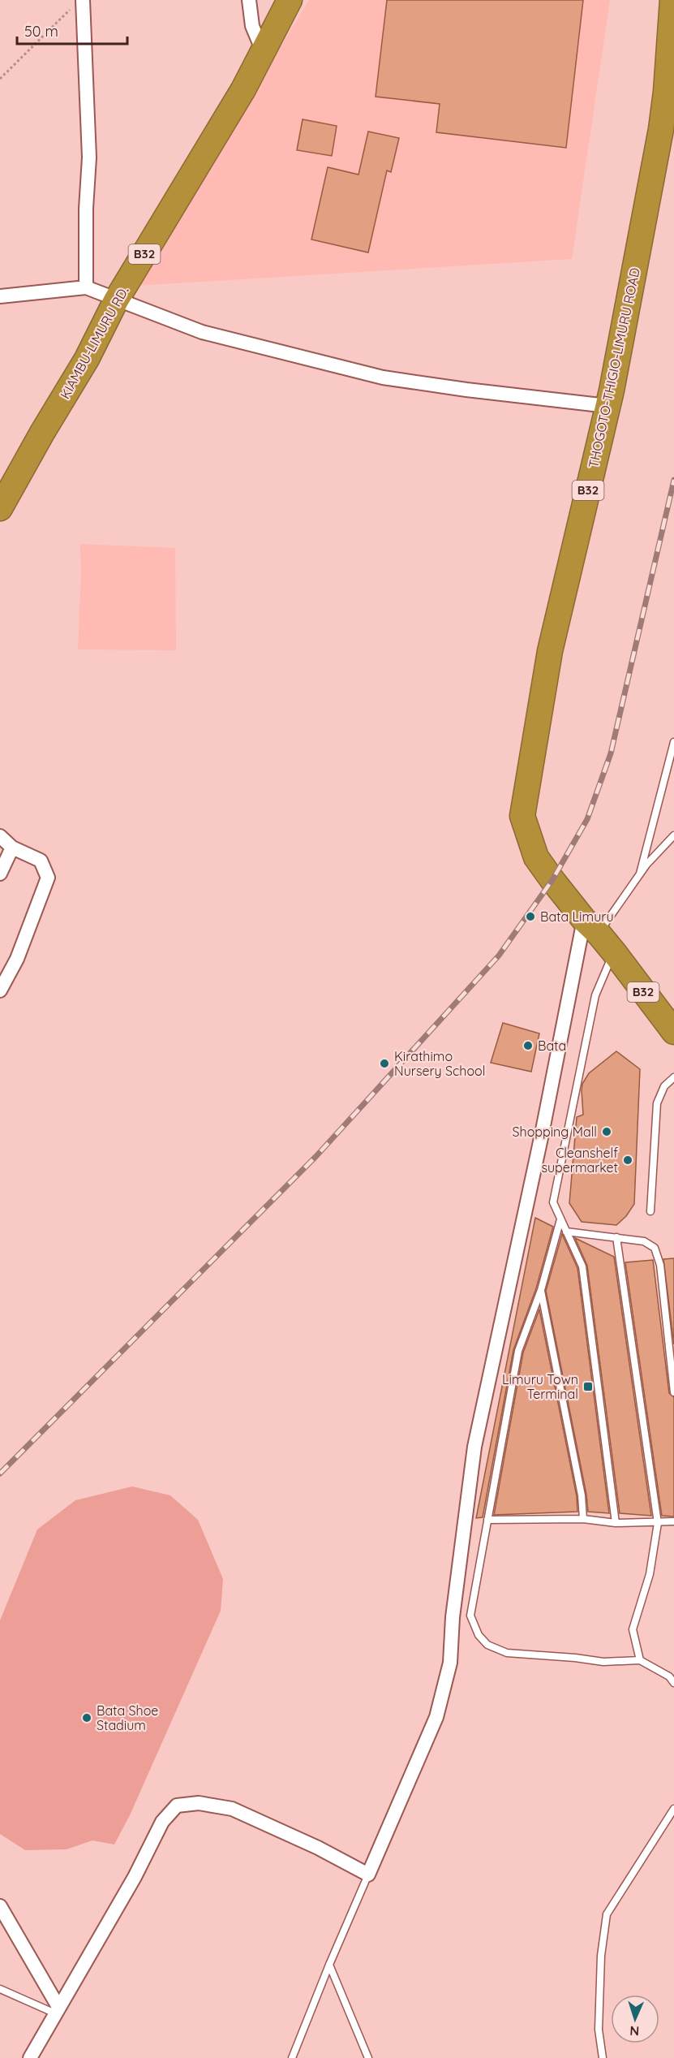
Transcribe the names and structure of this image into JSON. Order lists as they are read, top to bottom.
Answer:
{
  "streets": {
    "highway": ["B32", "KIAMBU-LIMURU RD.", "THOGOTO-THIGIO-LIMURU ROAD"]
  },
  "places": {
    "other": [
      "Bata Limuru",
      "Bata",
      "Kirathimo Nursery School",
      "Shopping Mall",
      "Cleanshelf supermarket",
      "Bata Shoe Stadium"
    ],
    "transit": ["Limuru Town Terminal"]
  },
  "scale_bar": "50 m",
  "north": "bottom"
}
